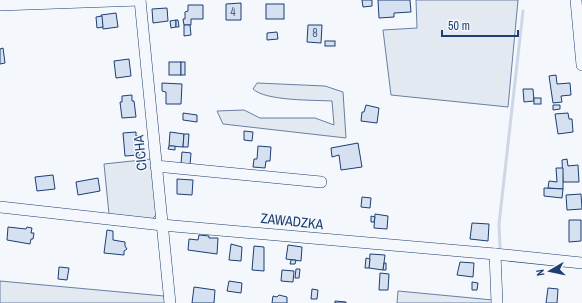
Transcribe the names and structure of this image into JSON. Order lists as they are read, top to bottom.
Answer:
{
  "streets": {
    "street": ["CICHA", "ZAWADZKA"]
  },
  "crossings": [
    ["CICHA", "ZAWADZKA"]
  ],
  "house_numbers": ["4", "8"],
  "scale_bar": "50 m",
  "north": "left"
}
